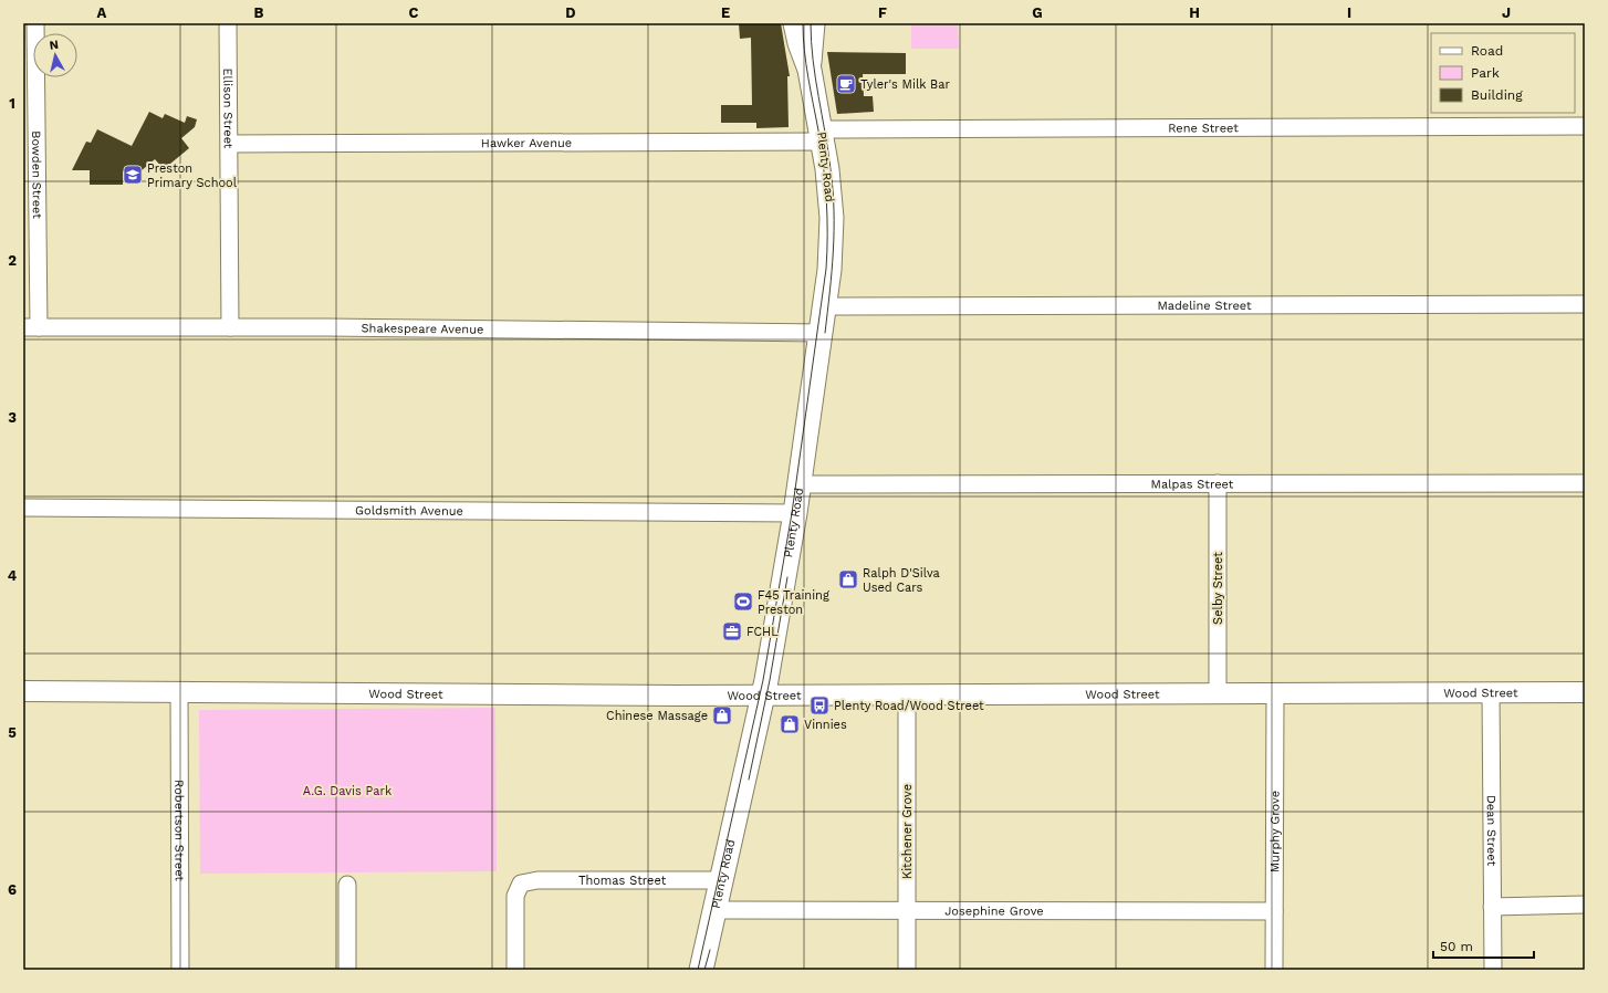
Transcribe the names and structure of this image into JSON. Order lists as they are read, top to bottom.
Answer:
{
  "streets": {
    "main road": ["Plenty Road"],
    "street": [
      "Ellison Street",
      "Rene Street",
      "Hawker Avenue",
      "Bowden Street",
      "Madeline Street",
      "Shakespeare Avenue",
      "Malpas Street",
      "Goldsmith Avenue",
      "Selby Street",
      "Wood Street",
      "Robertson Street",
      "Dean Street",
      "Kitchener Grove",
      "Murphy Grove",
      "Thomas Street",
      "Josephine Grove"
    ]
  },
  "crossings": [
    ["Ellison Street", "Hawker Avenue"],
    ["Ellison Street", "Shakespeare Avenue"],
    ["Rene Street", "Hawker Avenue"],
    ["Rene Street", "Plenty Road"],
    ["Hawker Avenue", "Plenty Road"],
    ["Plenty Road", "Madeline Street"],
    ["Plenty Road", "Shakespeare Avenue"],
    ["Plenty Road", "Malpas Street"],
    ["Plenty Road", "Goldsmith Avenue"],
    ["Plenty Road", "Wood Street"],
    ["Plenty Road", "Thomas Street"],
    ["Plenty Road", "Josephine Grove"],
    ["Bowden Street", "Shakespeare Avenue"],
    ["Malpas Street", "Selby Street"],
    ["Selby Street", "Wood Street"],
    ["Wood Street", "Robertson Street"],
    ["Wood Street", "Dean Street"],
    ["Wood Street", "Kitchener Grove"],
    ["Wood Street", "Murphy Grove"],
    ["Kitchener Grove", "Josephine Grove"],
    ["Murphy Grove", "Josephine Grove"]
  ],
  "parks": ["A.G. Davis Park"],
  "places": {
    "cafe": ["Tyler's Milk Bar"],
    "school or university": ["Preston Primary School"],
    "shop": ["Ralph D'Silva Used Cars", "Chinese Massage", "Vinnies"],
    "sports": ["F45 Training Preston"],
    "office": ["FCHL"],
    "bus stop": ["Plenty Road/Wood Street"]
  },
  "legend": ["Road", "Park", "Building"],
  "scale_bar": "50 m",
  "north": "top",
  "grid": {
    "columns": [
      "A",
      "B",
      "C",
      "D",
      "E",
      "F",
      "G",
      "H",
      "I",
      "J"
    ],
    "rows": [
      "1",
      "2",
      "3",
      "4",
      "5",
      "6"
    ]
  }
}
